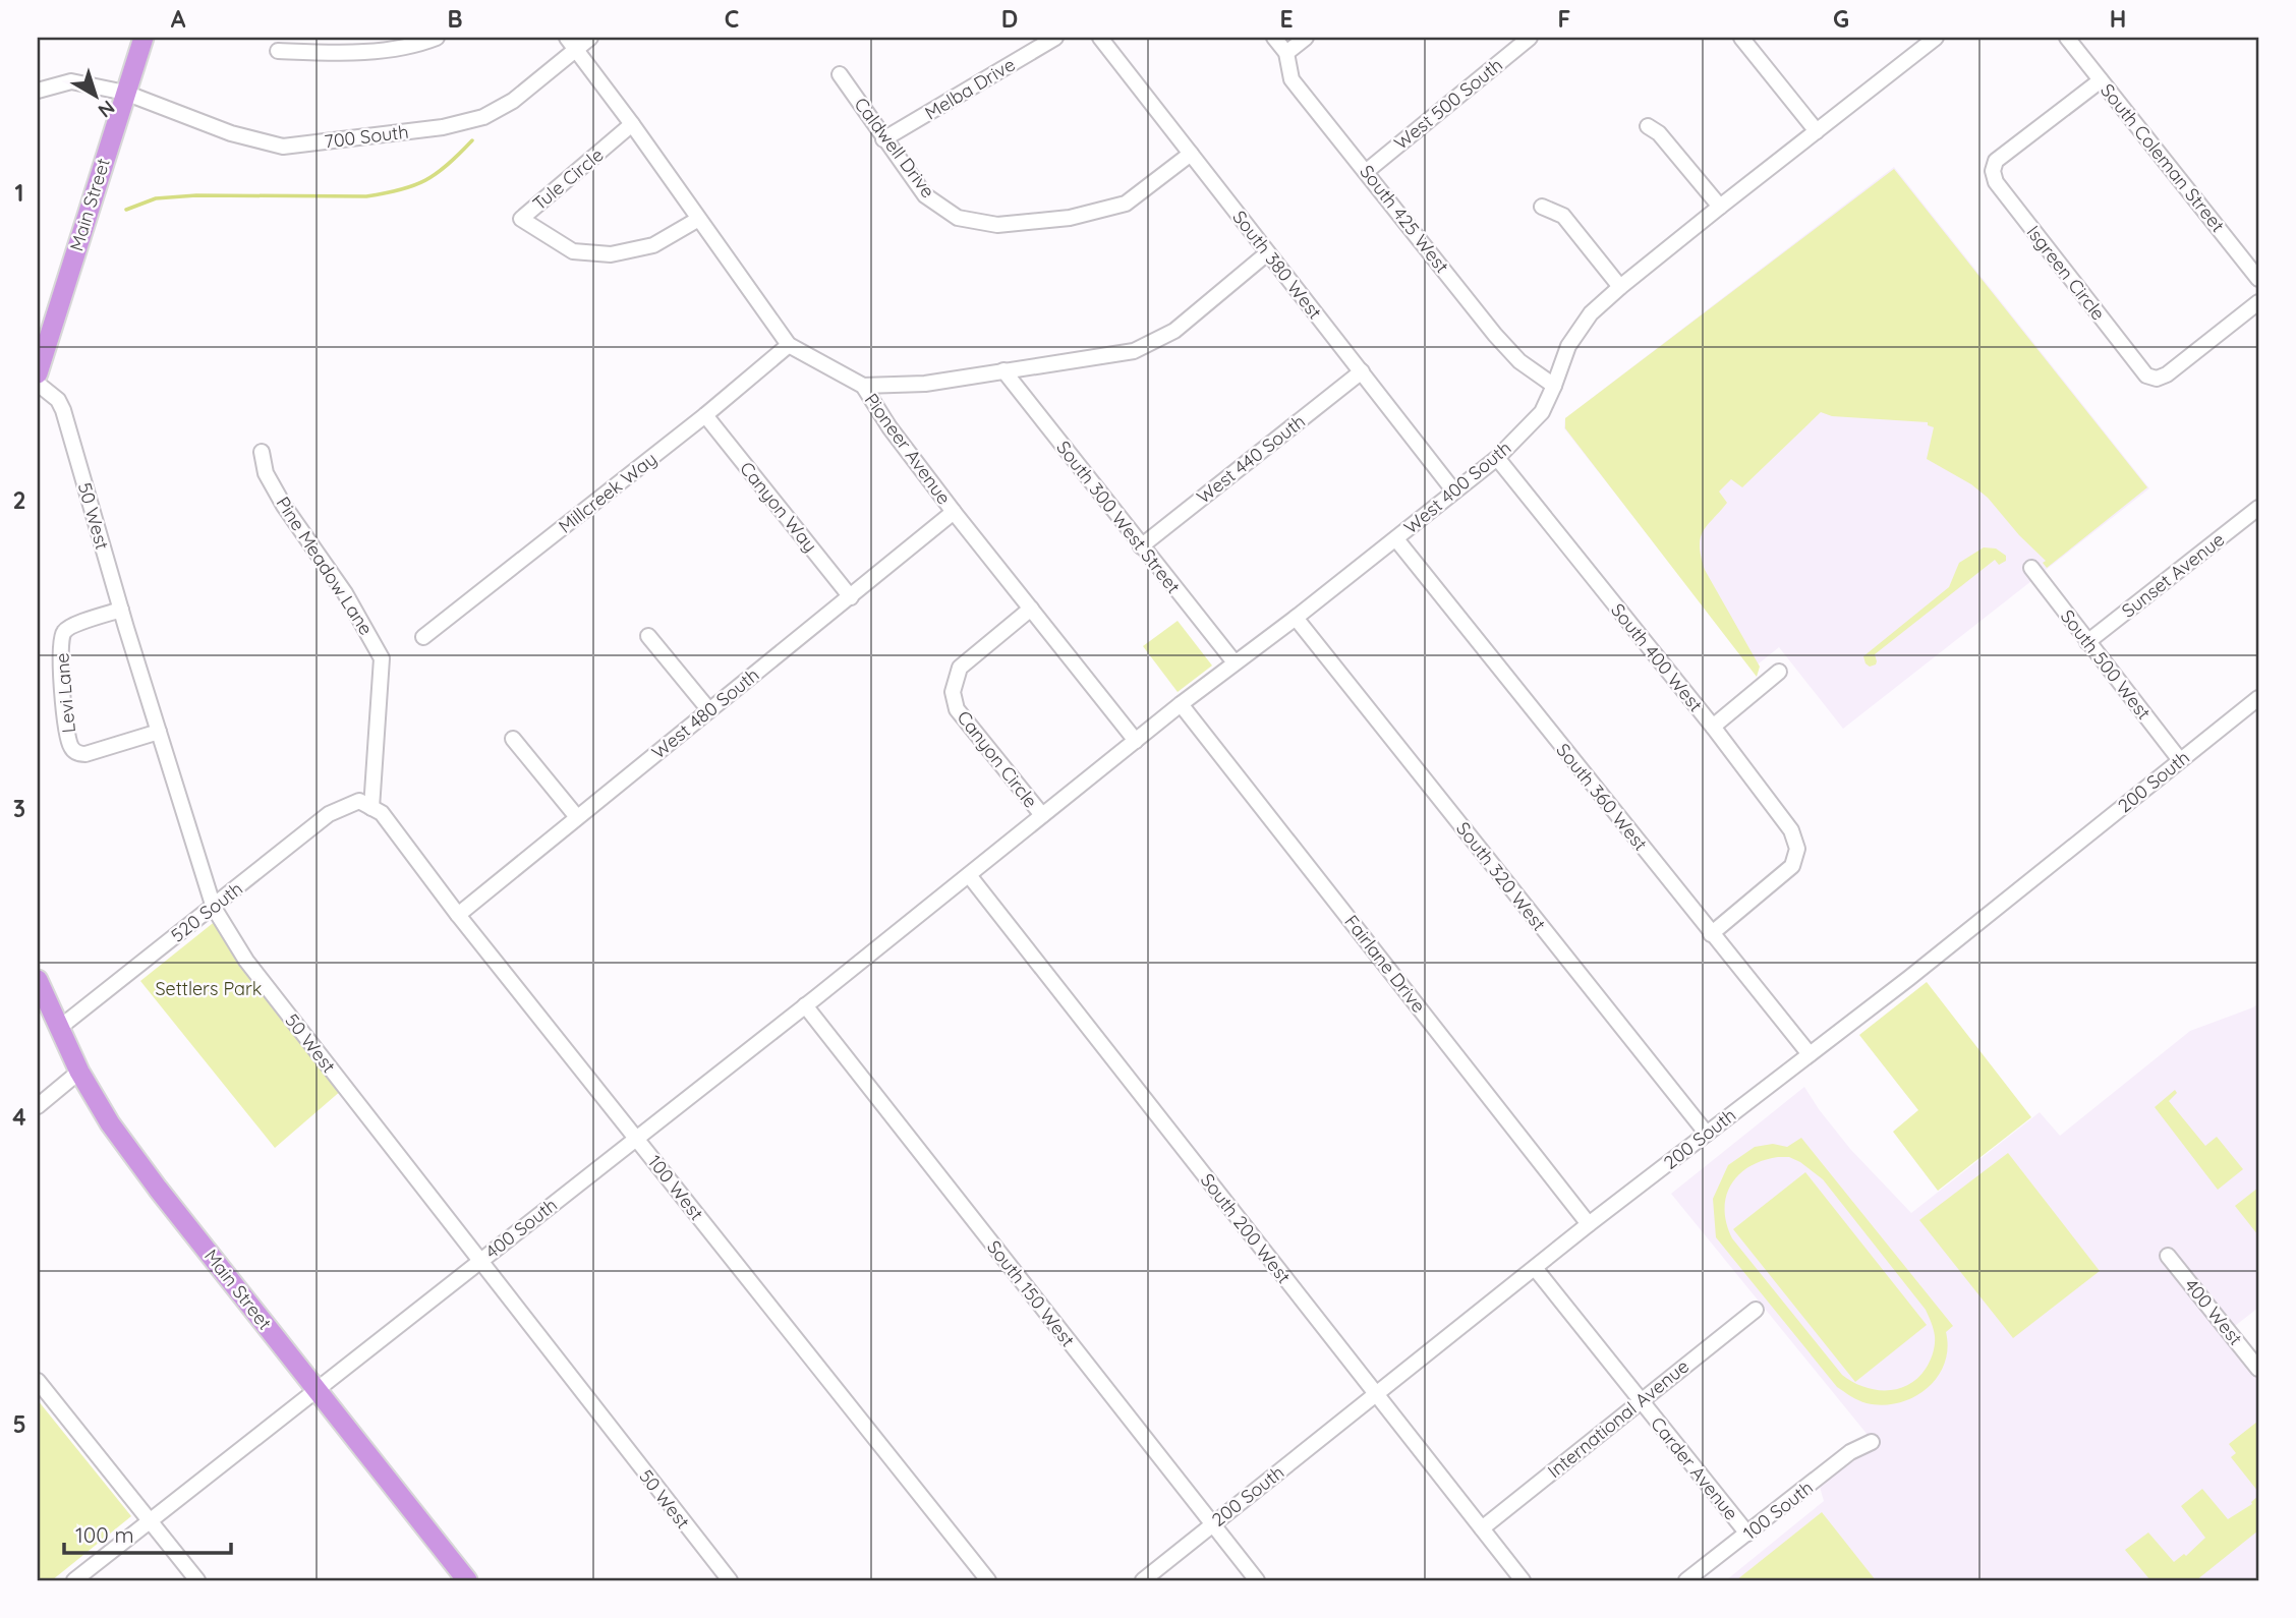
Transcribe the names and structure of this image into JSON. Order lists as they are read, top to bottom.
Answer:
{
  "streets": {
    "highway": ["Main Street"],
    "street": [
      "Melba Drive",
      "West 500 South",
      "700 South",
      "Caldwell Drive",
      "South Coleman Street",
      "Tule Circle",
      "South 425 West",
      "South 380 West",
      "Isgreen Circle",
      "Pioneer Avenue",
      "West 440 South",
      "West 400 South",
      "Millcreek Way",
      "Canyon Way",
      "50 West",
      "South 300 West Street",
      "Pine Meadow Lane",
      "Sunset Avenue",
      "South 400 West",
      "South 500 West",
      "Levi Lane",
      "West 480 South",
      "Canyon Circle",
      "200 South",
      "South 360 West",
      "South 320 West",
      "520 South",
      "Fairlane Drive",
      "100 West",
      "400 South",
      "South 200 West",
      "South 150 West",
      "400 West",
      "International Avenue",
      "Carder Avenue",
      "100 South"
    ]
  },
  "crossings": [
    ["Melba Drive", "Caldwell Drive"],
    ["West 500 South", "South 425 West"],
    ["700 South", "Main Street"],
    ["700 South", "Pioneer Avenue"],
    ["Caldwell Drive", "South 380 West"],
    ["South Coleman Street", "Isgreen Circle"],
    ["Tule Circle", "Pioneer Avenue"],
    ["Main Street", "520 South"],
    ["Main Street", "400 South"],
    ["South 425 West", "West 400 South"],
    ["South 380 West", "West 440 South"],
    ["South 380 West", "West 400 South"],
    ["Pioneer Avenue", "West 400 South"],
    ["Pioneer Avenue", "Millcreek Way"],
    ["Pioneer Avenue", "West 480 South"],
    ["Pioneer Avenue", "Canyon Circle"],
    ["West 440 South", "South 300 West Street"],
    ["West 400 South", "South 300 West Street"],
    ["West 400 South", "South 400 West"],
    ["West 400 South", "Canyon Circle"],
    ["West 400 South", "South 360 West"],
    ["West 400 South", "South 320 West"],
    ["West 400 South", "Fairlane Drive"],
    ["West 400 South", "400 South"],
    ["West 400 South", "South 200 West"],
    ["Millcreek Way", "Canyon Way"],
    ["Canyon Way", "West 480 South"],
    ["50 West", "Levi Lane"],
    ["50 West", "520 South"],
    ["50 West", "400 South"],
    ["Pine Meadow Lane", "520 South"],
    ["Pine Meadow Lane", "100 West"],
    ["Sunset Avenue", "South 500 West"],
    ["South 400 West", "South 360 West"],
    ["South 500 West", "200 South"],
    ["West 480 South", "100 West"],
    ["200 South", "South 360 West"],
    ["200 South", "South 320 West"],
    ["200 South", "Fairlane Drive"],
    ["200 South", "South 200 West"],
    ["200 South", "South 150 West"],
    ["200 South", "Carder Avenue"],
    ["520 South", "100 West"],
    ["100 West", "400 South"],
    ["400 South", "South 200 West"],
    ["400 South", "South 150 West"],
    ["South 200 West", "International Avenue"],
    ["International Avenue", "Carder Avenue"],
    ["Carder Avenue", "100 South"]
  ],
  "parks": ["Settlers Park"],
  "scale_bar": "100 m",
  "north": "bottom right",
  "grid": {
    "columns": [
      "A",
      "B",
      "C",
      "D",
      "E",
      "F",
      "G",
      "H"
    ],
    "rows": [
      "1",
      "2",
      "3",
      "4",
      "5"
    ]
  }
}
